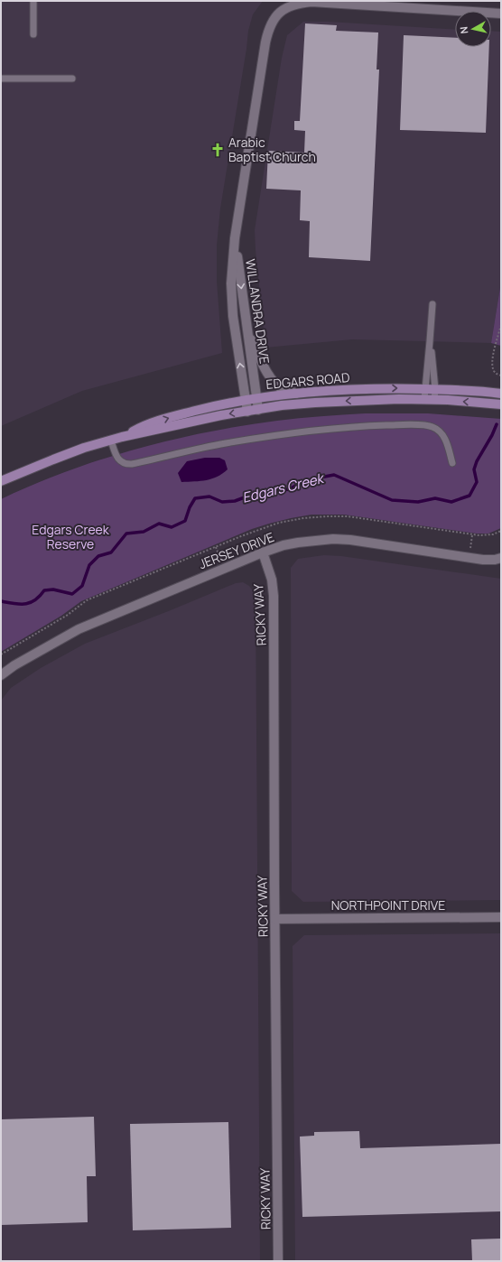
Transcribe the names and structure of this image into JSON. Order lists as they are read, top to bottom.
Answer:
{
  "streets": {
    "main road": ["EDGARS ROAD"],
    "street": [
      "WILLANDRA DRIVE",
      "JERSEY DRIVE",
      "RICKY WAY",
      "NORTHPOINT DRIVE"
    ]
  },
  "crossings": [
    ["WILLANDRA DRIVE", "EDGARS ROAD"],
    ["JERSEY DRIVE", "RICKY WAY"],
    ["RICKY WAY", "NORTHPOINT DRIVE"]
  ],
  "water": ["Edgars Creek"],
  "parks": ["Edgars Creek Reserve"],
  "places": {
    "church": ["Arabic Baptist Church"]
  },
  "north": "left"
}
